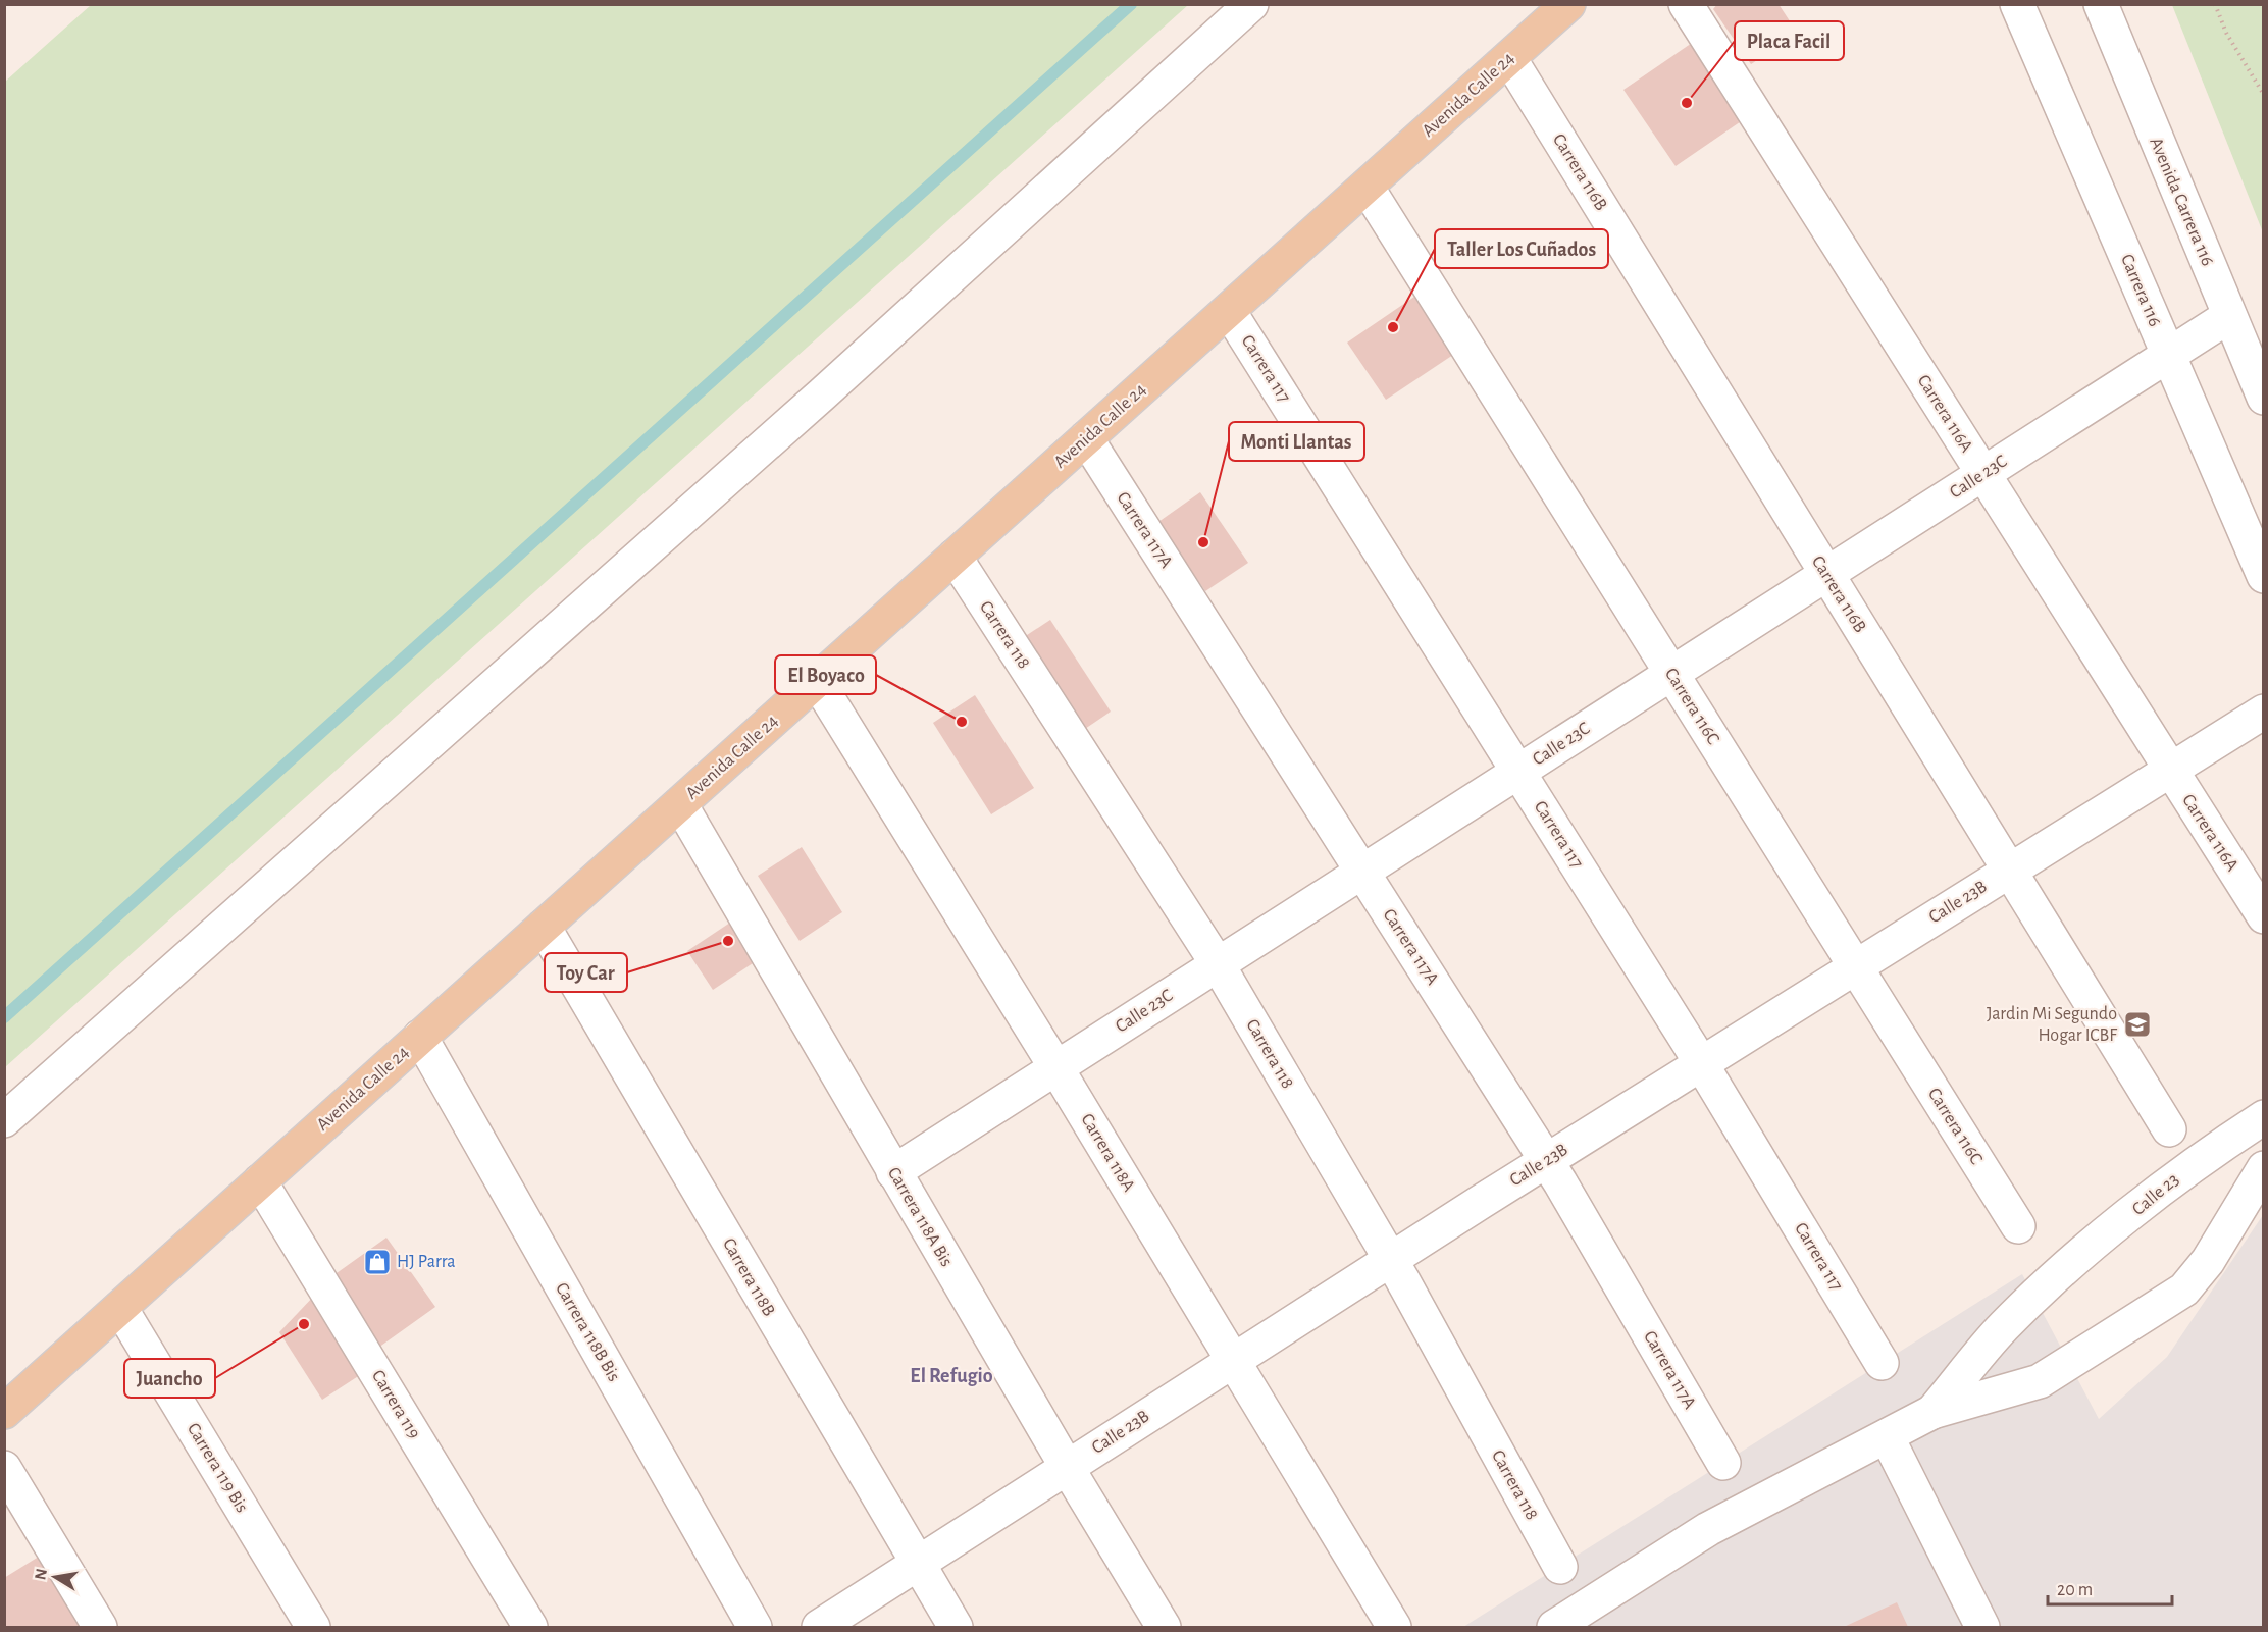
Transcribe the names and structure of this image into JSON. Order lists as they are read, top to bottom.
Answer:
{
  "streets": {
    "main road": ["Avenida Calle 24"],
    "street": [
      "Carrera 116B",
      "Avenida Carrera 116",
      "Carrera 116",
      "Carrera 117",
      "Carrera 116A",
      "Calle 23C",
      "Carrera 117A",
      "Carrera 118",
      "Carrera 116C",
      "Calle 23B",
      "Carrera 118A",
      "Calle 23",
      "Carrera 118A Bis",
      "Carrera 118B",
      "Carrera 118B Bis",
      "Carrera 119",
      "Carrera 119 Bis"
    ]
  },
  "crossings": [
    ["Avenida Calle 24", "Carrera 116B"],
    ["Avenida Calle 24", "Carrera 117"],
    ["Avenida Calle 24", "Carrera 117A"],
    ["Avenida Calle 24", "Carrera 118"],
    ["Avenida Calle 24", "Carrera 116C"],
    ["Avenida Calle 24", "Carrera 118A"],
    ["Avenida Calle 24", "Carrera 118A Bis"],
    ["Avenida Calle 24", "Carrera 118B"],
    ["Avenida Calle 24", "Carrera 118B Bis"],
    ["Avenida Calle 24", "Carrera 119"],
    ["Avenida Calle 24", "Carrera 119 Bis"],
    ["Carrera 116B", "Calle 23C"],
    ["Carrera 116B", "Calle 23B"],
    ["Avenida Carrera 116", "Calle 23C"],
    ["Carrera 116", "Calle 23C"],
    ["Carrera 117", "Calle 23C"],
    ["Carrera 117", "Calle 23B"],
    ["Carrera 116A", "Calle 23C"],
    ["Carrera 116A", "Calle 23B"],
    ["Calle 23C", "Carrera 117A"],
    ["Calle 23C", "Carrera 118"],
    ["Calle 23C", "Carrera 116C"],
    ["Calle 23C", "Carrera 118A"],
    ["Calle 23C", "Carrera 118A Bis"],
    ["Carrera 117A", "Calle 23B"],
    ["Carrera 118", "Calle 23B"],
    ["Carrera 116C", "Calle 23B"],
    ["Calle 23B", "Carrera 118A"],
    ["Calle 23B", "Carrera 118A Bis"],
    ["Calle 23B", "Carrera 118B"]
  ],
  "districts": ["El Refugio"],
  "places": {
    "other": [
      "Placa Facil",
      "Taller Los Cuñados",
      "Monti Llantas",
      "El Boyaco",
      "Toy Car",
      "Juancho"
    ],
    "school or university": ["Jardin Mi Segundo Hogar ICBF"],
    "shop": ["HJ Parra"]
  },
  "scale_bar": "20 m",
  "north": "left"
}
